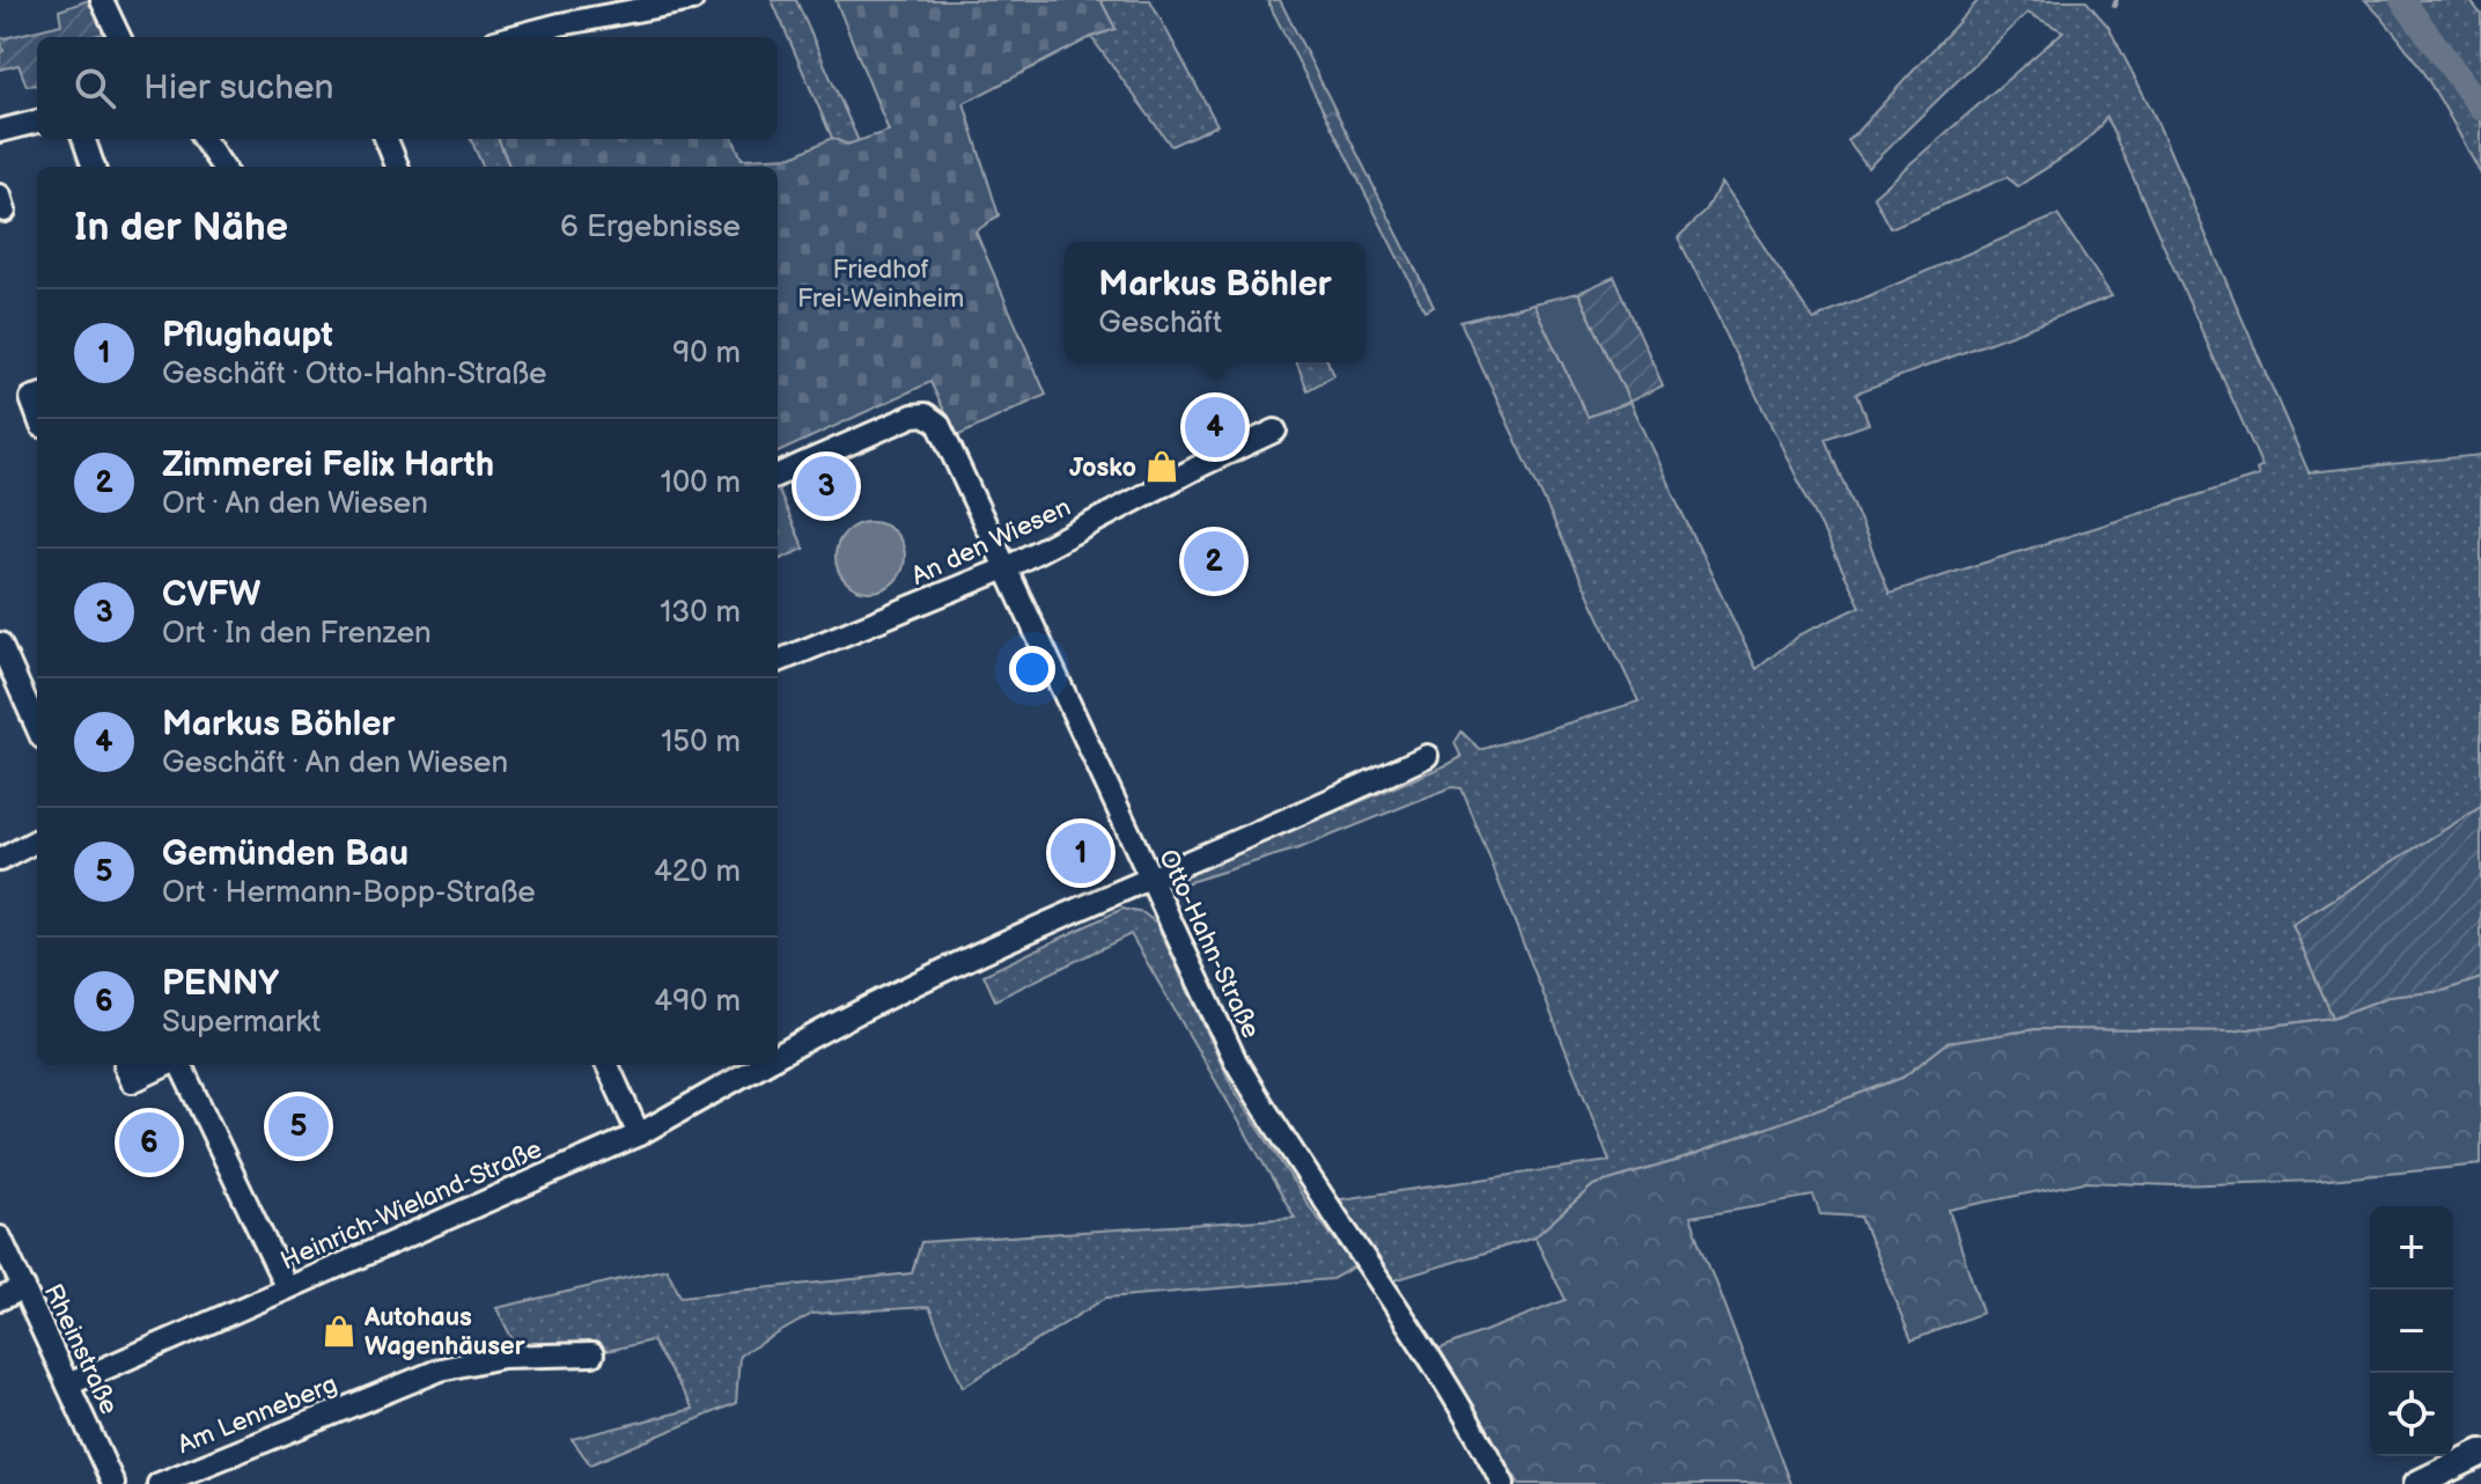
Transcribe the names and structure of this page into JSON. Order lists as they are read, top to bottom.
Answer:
{
  "streets": {
    "street": [
      "An den Wiesen",
      "Otto-Hahn-Straße",
      "Heinrich-Wieland-Straße",
      "Rheinstraße",
      "Am Lenneberg"
    ]
  },
  "crossings": [
    ["An den Wiesen", "Otto-Hahn-Straße"],
    ["Otto-Hahn-Straße", "Heinrich-Wieland-Straße"],
    ["Heinrich-Wieland-Straße", "Rheinstraße"]
  ],
  "parks": ["Friedhof Frei-Weinheim"],
  "places": {
    "shop": ["Josko", "Autohaus Wagenhäuser"]
  },
  "page": {
    "search": "Hier suchen",
    "heading": ["In der Nähe", "6 Ergebnisse"],
    "popup": ["Markus Böhler", "Geschäft"],
    "list": [
      {
        "mark": "1",
        "name": "Pflughaupt",
        "note": "Geschäft · Otto-Hahn-Straße",
        "value": "90 m"
      },
      {
        "mark": "2",
        "name": "Zimmerei Felix Harth",
        "note": "Ort · An den Wiesen",
        "value": "100 m"
      },
      {
        "mark": "3",
        "name": "CVFW",
        "note": "Ort · In den Frenzen",
        "value": "130 m"
      },
      {
        "mark": "4",
        "name": "Markus Böhler",
        "note": "Geschäft · An den Wiesen",
        "value": "150 m"
      },
      {
        "mark": "5",
        "name": "Gemünden Bau",
        "note": "Ort · Hermann-Bopp-Straße",
        "value": "420 m"
      },
      {
        "mark": "6",
        "name": "PENNY",
        "note": "Supermarkt",
        "value": "490 m"
      }
    ],
    "pins": [
      "4",
      "3",
      "2",
      "1",
      "5",
      "6"
    ],
    "map_buttons": ["+", "−"]
  }
}
